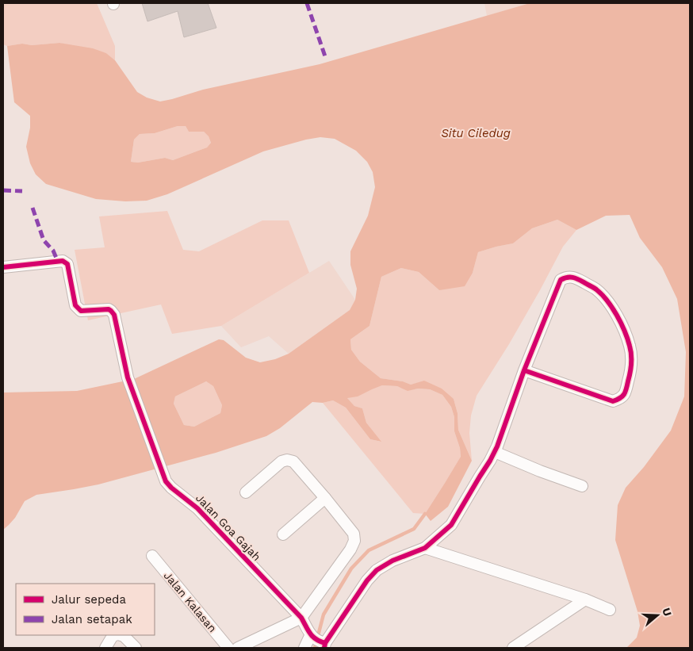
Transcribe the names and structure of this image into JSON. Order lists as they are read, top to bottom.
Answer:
{
  "streets": {
    "street": ["Jalan Goa Gajah", "Jalan Kalasan"]
  },
  "water": ["Situ Ciledug"],
  "legend": ["Jalur sepeda", "Jalan setapak"],
  "north": "right"
}
